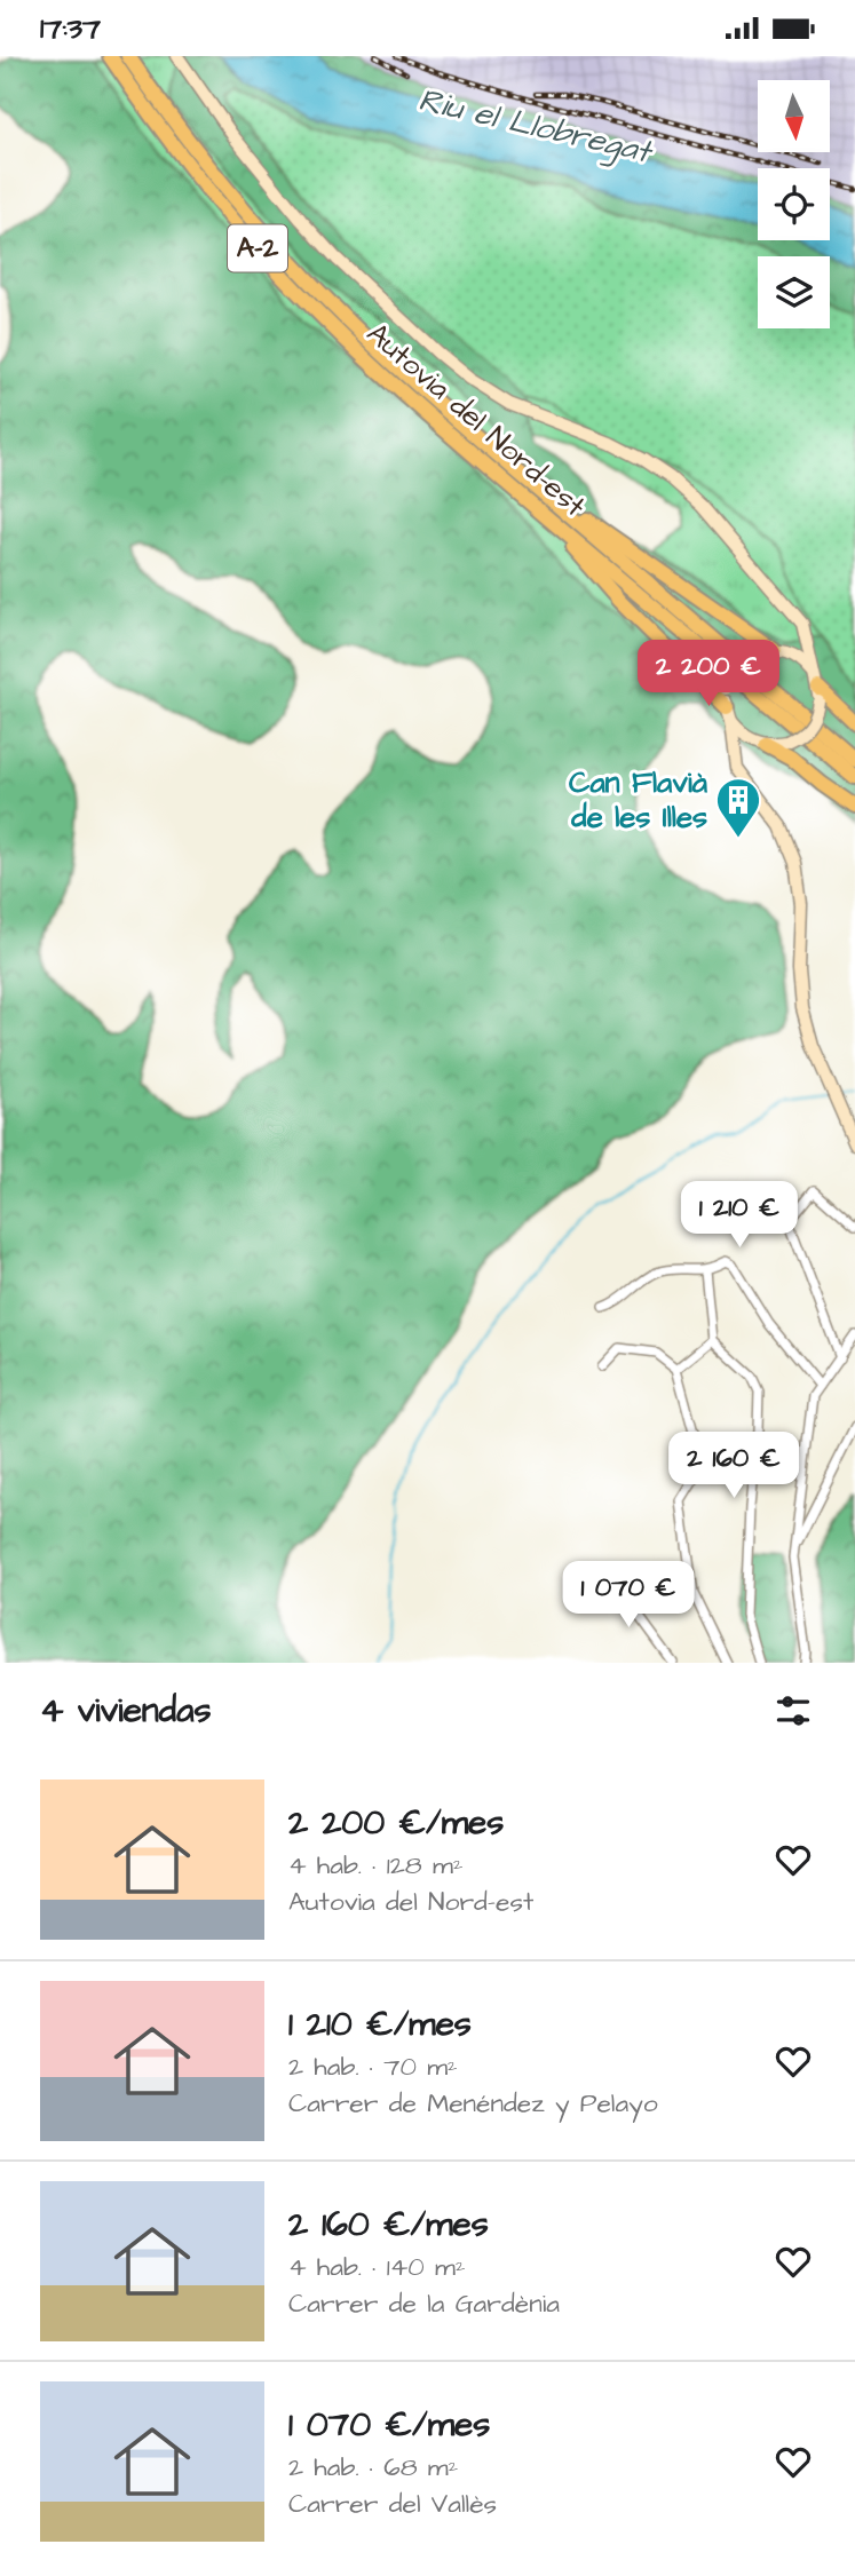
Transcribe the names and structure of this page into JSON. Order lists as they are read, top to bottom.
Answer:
{
  "streets": {
    "highway": ["A-2", "Autovia del Nord-est"]
  },
  "water": ["Riu el Llobregat"],
  "places": {
    "building": ["Can Flavià de les Illes"]
  },
  "north": "bottom",
  "page": {
    "status": "17:37",
    "price": [
      "2 200 €",
      "1 210 €",
      "2 160 €",
      "1 070 €"
    ],
    "heading": "4 viviendas",
    "list": [
      {
        "name": "2 200 €/mes",
        "note": "4 hab. · 128 m² · Autovia del Nord-est"
      },
      {
        "name": "1 210 €/mes",
        "note": "2 hab. · 70 m² · Carrer de Menéndez y Pelayo"
      },
      {
        "name": "2 160 €/mes",
        "note": "4 hab. · 140 m² · Carrer de la Gardènia"
      },
      {
        "name": "1 070 €/mes",
        "note": "2 hab. · 68 m² · Carrer del Vallès"
      }
    ]
  }
}
